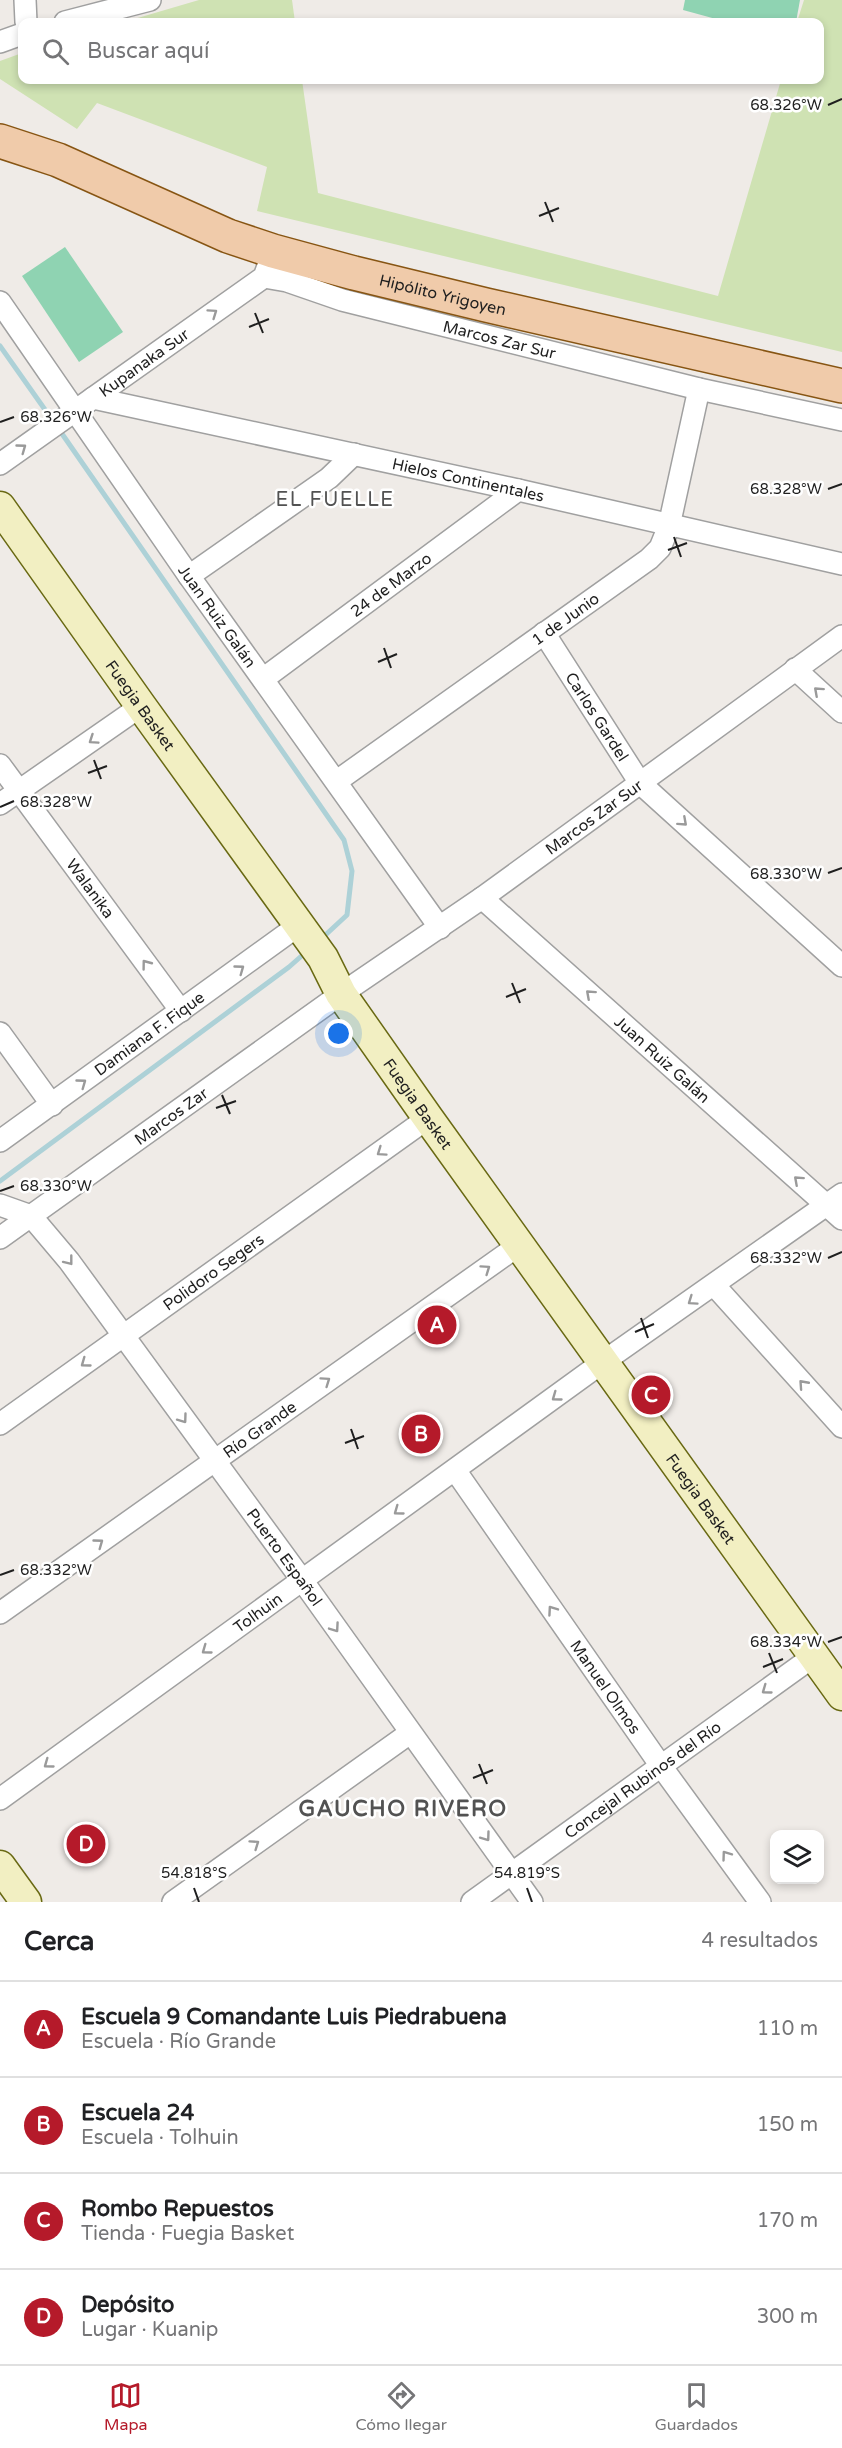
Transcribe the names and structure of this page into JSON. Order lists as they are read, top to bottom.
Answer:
{
  "streets": {
    "main road": ["Hipólito Yrigoyen", "Fuegia Basket"],
    "street": [
      "Marcos Zar Sur",
      "Kupanaka Sur",
      "Hielos Continentales",
      "24 de Marzo",
      "Juan Ruiz Galán",
      "1 de Junio",
      "Carlos Gardel",
      "Walanika",
      "Damiana F. Fique",
      "Marcos Zar",
      "Polidoro Segers",
      "Río Grande",
      "Puerto Español",
      "Tolhuin",
      "Manuel Olmos",
      "Concejal Rubinos del Río"
    ]
  },
  "crossings": [
    ["Hipólito Yrigoyen", "Marcos Zar Sur"],
    ["Hipólito Yrigoyen", "Kupanaka Sur"],
    ["Marcos Zar Sur", "Kupanaka Sur"],
    ["Marcos Zar Sur", "Juan Ruiz Galán"],
    ["Marcos Zar Sur", "1 de Junio"],
    ["Marcos Zar Sur", "Fuegia Basket"],
    ["Marcos Zar Sur", "Carlos Gardel"],
    ["Marcos Zar Sur", "Marcos Zar"],
    ["Kupanaka Sur", "Hielos Continentales"],
    ["Kupanaka Sur", "Juan Ruiz Galán"],
    ["Hielos Continentales", "24 de Marzo"],
    ["Hielos Continentales", "1 de Junio"],
    ["24 de Marzo", "Juan Ruiz Galán"],
    ["Juan Ruiz Galán", "1 de Junio"],
    ["Juan Ruiz Galán", "Tolhuin"],
    ["1 de Junio", "Carlos Gardel"],
    ["Fuegia Basket", "Damiana F. Fique"],
    ["Fuegia Basket", "Marcos Zar"],
    ["Fuegia Basket", "Polidoro Segers"],
    ["Fuegia Basket", "Río Grande"],
    ["Fuegia Basket", "Tolhuin"],
    ["Fuegia Basket", "Concejal Rubinos del Río"],
    ["Walanika", "Damiana F. Fique"],
    ["Marcos Zar", "Puerto Español"],
    ["Polidoro Segers", "Puerto Español"],
    ["Río Grande", "Puerto Español"],
    ["Puerto Español", "Tolhuin"],
    ["Puerto Español", "Concejal Rubinos del Río"],
    ["Tolhuin", "Manuel Olmos"],
    ["Manuel Olmos", "Concejal Rubinos del Río"]
  ],
  "one_way": [
    "Kupanaka Sur",
    "Juan Ruiz Galán",
    "Carlos Gardel",
    "Damiana F. Fique",
    "Polidoro Segers",
    "Río Grande",
    "Puerto Español",
    "Manuel Olmos",
    "Concejal Rubinos del Río"
  ],
  "districts": ["EL FUELLE", "GAUCHO RIVERO"],
  "page": {
    "search": "Buscar aquí",
    "pins": [
      "A",
      "C",
      "B",
      "D"
    ],
    "heading": ["Cerca", "4 resultados"],
    "list": [
      {
        "mark": "A",
        "name": "Escuela 9 Comandante Luis Piedrabuena",
        "note": "Escuela · Río Grande",
        "value": "110 m"
      },
      {
        "mark": "B",
        "name": "Escuela 24",
        "note": "Escuela · Tolhuin",
        "value": "150 m"
      },
      {
        "mark": "C",
        "name": "Rombo Repuestos",
        "note": "Tienda · Fuegia Basket",
        "value": "170 m"
      },
      {
        "mark": "D",
        "name": "Depósito",
        "note": "Lugar · Kuanip",
        "value": "300 m"
      }
    ],
    "nav": ["Mapa", "Cómo llegar", "Guardados"]
  },
  "coordinates": [
    "68.326°W",
    "68.328°W",
    "68.330°W",
    "68.332°W",
    "68.334°W",
    "54.818°S",
    "54.819°S"
  ]
}
